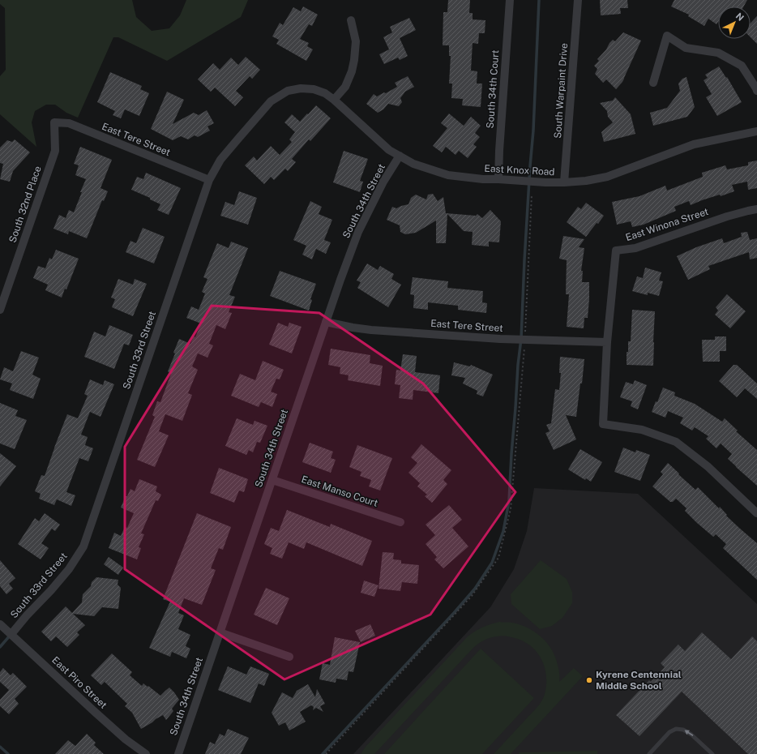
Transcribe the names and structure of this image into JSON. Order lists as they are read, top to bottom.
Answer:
{
  "streets": {
    "street": [
      "South 34th Court",
      "South Warpaint Drive",
      "East Tere Street",
      "East Knox Road",
      "South 34th Street",
      "South 32nd Place",
      "East Winona Street",
      "South 33rd Street",
      "East Manso Court",
      "East Piro Street"
    ]
  },
  "crossings": [
    ["South 34th Court", "East Knox Road"],
    ["South Warpaint Drive", "East Knox Road"],
    ["East Tere Street", "South 34th Street"],
    ["East Tere Street", "South 32nd Place"],
    ["East Tere Street", "East Winona Street"],
    ["East Tere Street", "South 33rd Street"],
    ["East Knox Road", "South 34th Street"],
    ["East Knox Road", "South 33rd Street"],
    ["South 34th Street", "East Manso Court"],
    ["South 33rd Street", "East Piro Street"]
  ],
  "places": ["Kyrene Centennial Middle School"],
  "north": "top right"
}
